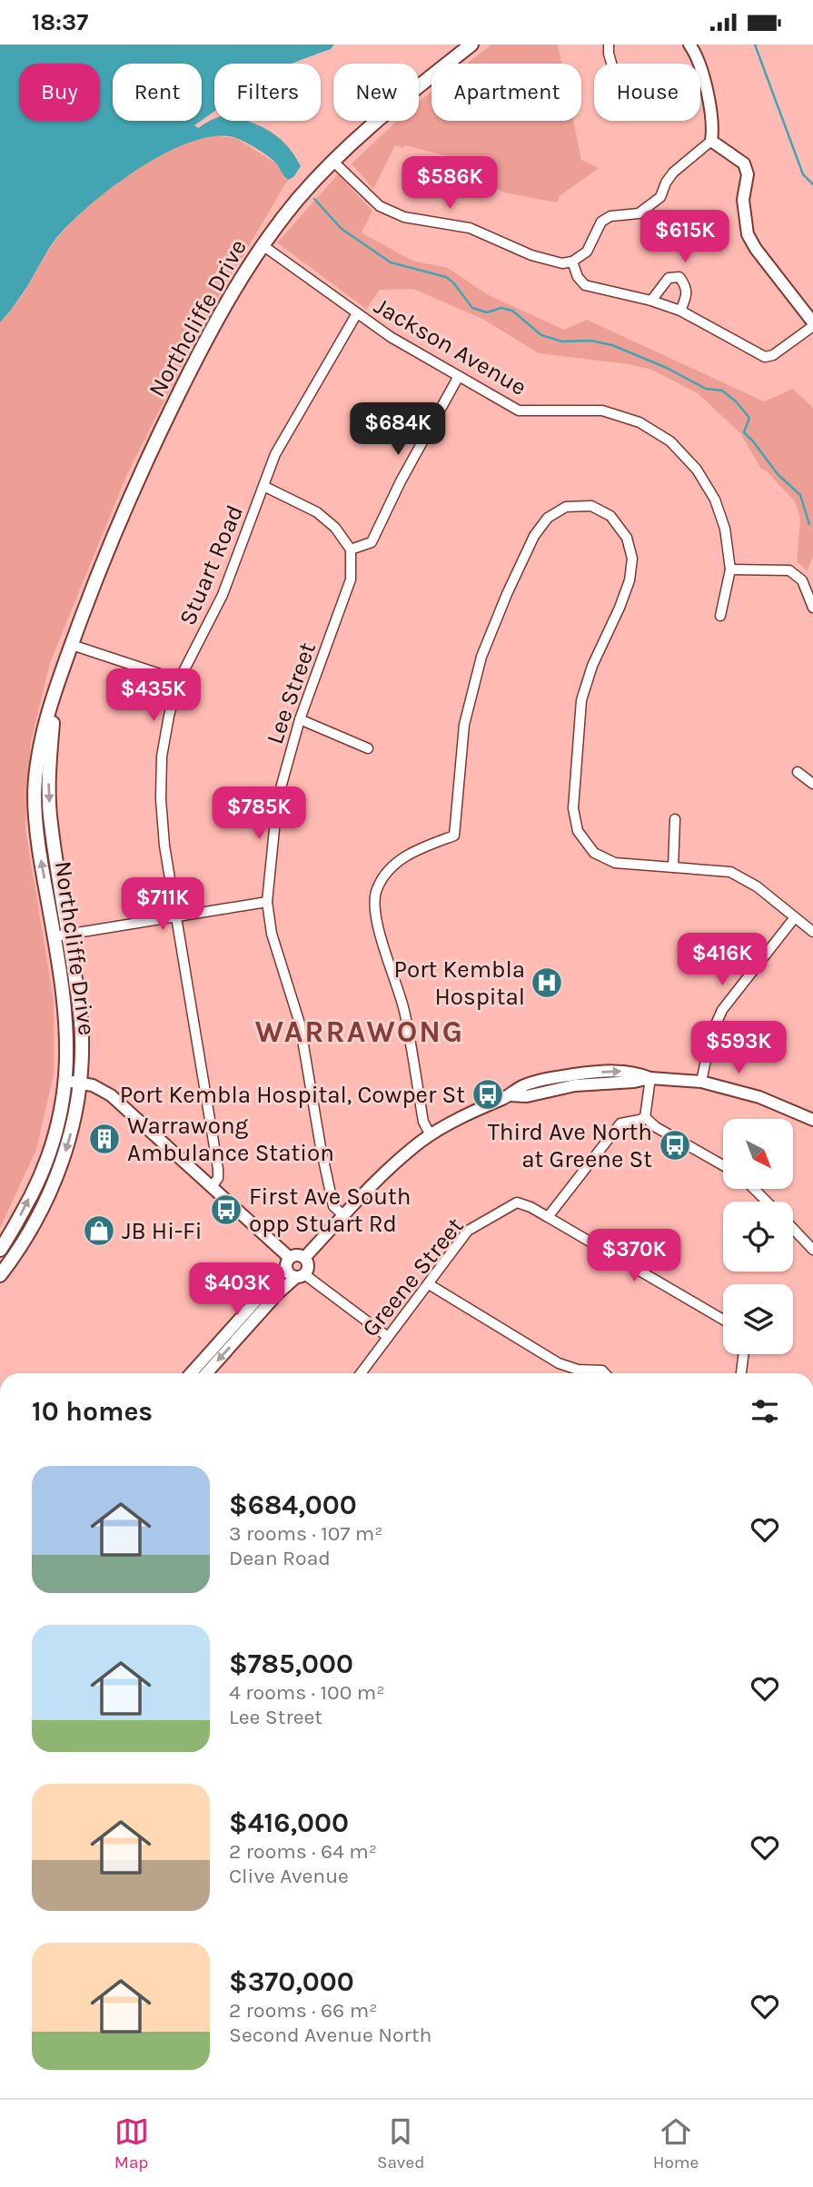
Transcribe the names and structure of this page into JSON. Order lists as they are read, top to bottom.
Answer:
{
  "streets": {
    "main road": ["Northcliffe Drive"],
    "street": [
      "Jackson Avenue",
      "Stuart Road",
      "Lee Street",
      "Greene Street"
    ]
  },
  "crossings": [
    ["Northcliffe Drive", "Jackson Avenue"],
    ["Jackson Avenue", "Stuart Road"]
  ],
  "districts": ["WARRAWONG"],
  "places": {
    "hospital": ["Port Kembla Hospital"],
    "bus stop": ["Port Kembla Hospital, Cowper St", "Third Ave North at Greene St", "First Ave South opp Stuart Rd"],
    "building": ["Warrawong Ambulance Station"],
    "shop": ["JB Hi-Fi"]
  },
  "north": "bottom right",
  "page": {
    "status": "18:37",
    "chip": [
      "Buy",
      "Rent",
      "Filters",
      "New",
      "Apartment",
      "House"
    ],
    "price": [
      "$586K",
      "$615K",
      "$684K",
      "$435K",
      "$785K",
      "$711K",
      "$416K",
      "$593K",
      "$370K",
      "$403K"
    ],
    "heading": "10 homes",
    "list": [
      {
        "name": "$684,000",
        "note": "3 rooms · 107 m² · Dean Road"
      },
      {
        "name": "$785,000",
        "note": "4 rooms · 100 m² · Lee Street"
      },
      {
        "name": "$416,000",
        "note": "2 rooms · 64 m² · Clive Avenue"
      },
      {
        "name": "$370,000",
        "note": "2 rooms · 66 m² · Second Avenue North"
      }
    ],
    "tabs": ["Map", "Saved", "Home"]
  }
}
